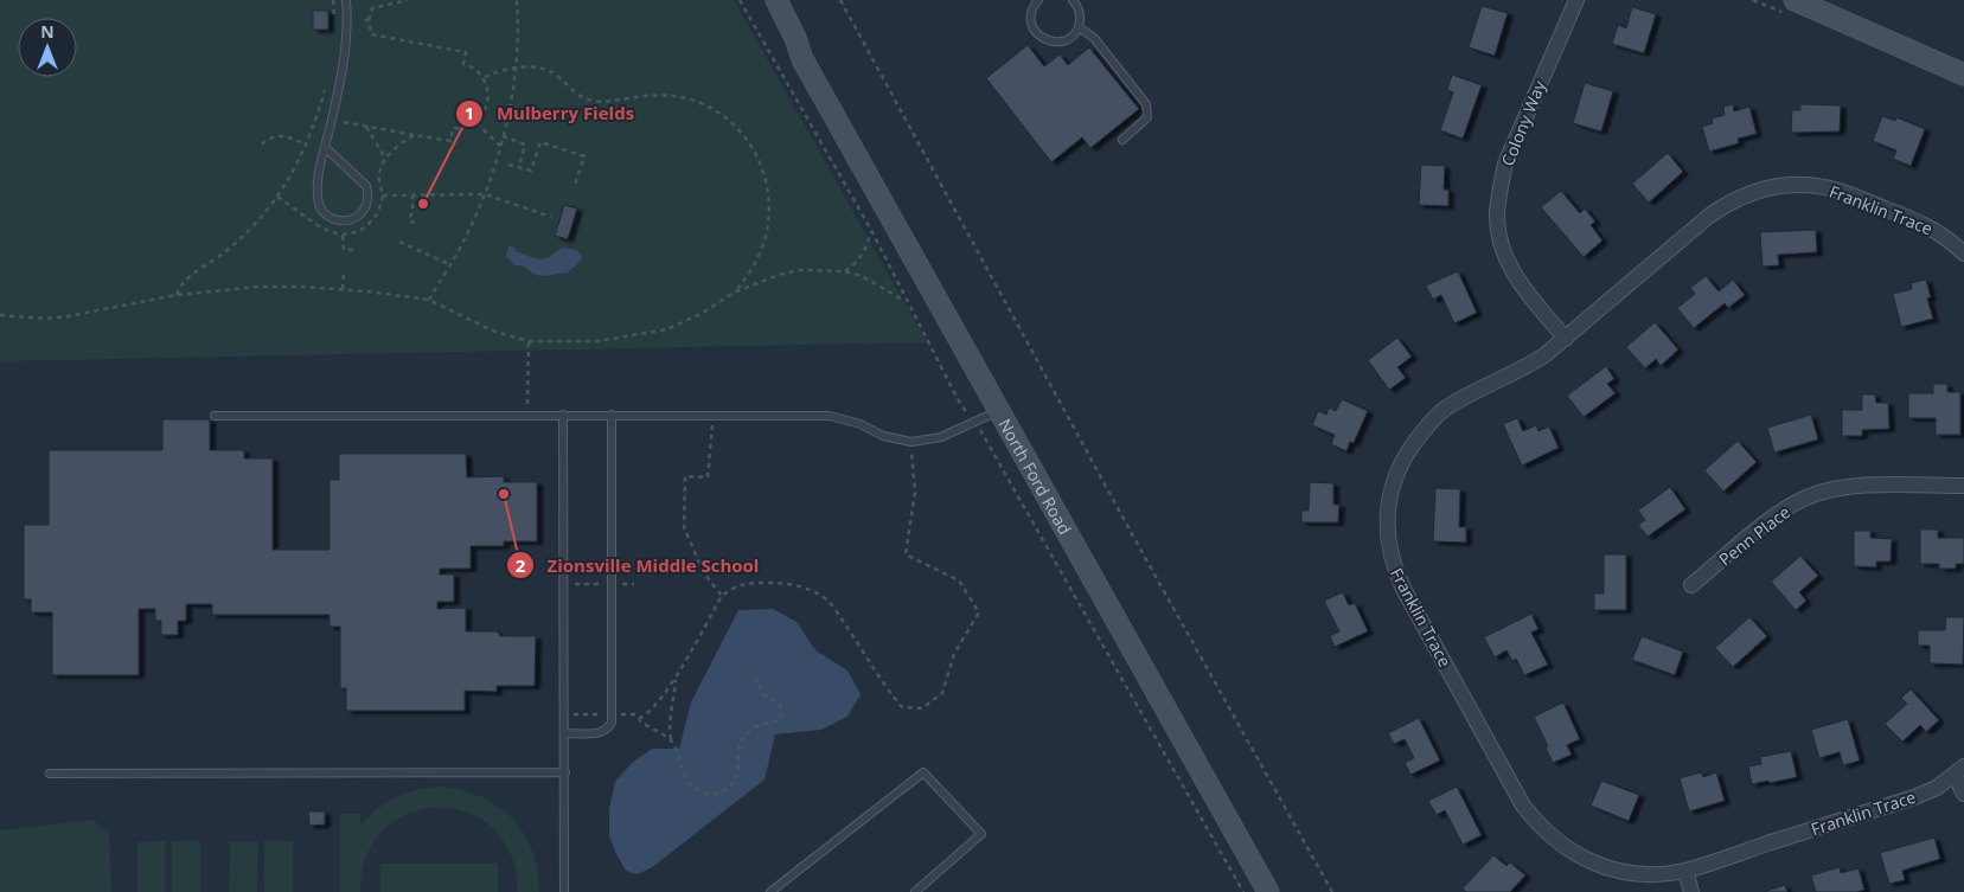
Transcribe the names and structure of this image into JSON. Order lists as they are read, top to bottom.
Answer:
{
  "streets": {
    "main road": ["North Ford Road"],
    "street": ["Colony Way", "Franklin Trace", "Penn Place"]
  },
  "crossings": [
    ["Colony Way", "Franklin Trace"]
  ],
  "places": ["Mulberry Fields", "Zionsville Middle School"],
  "north": "top"
}
